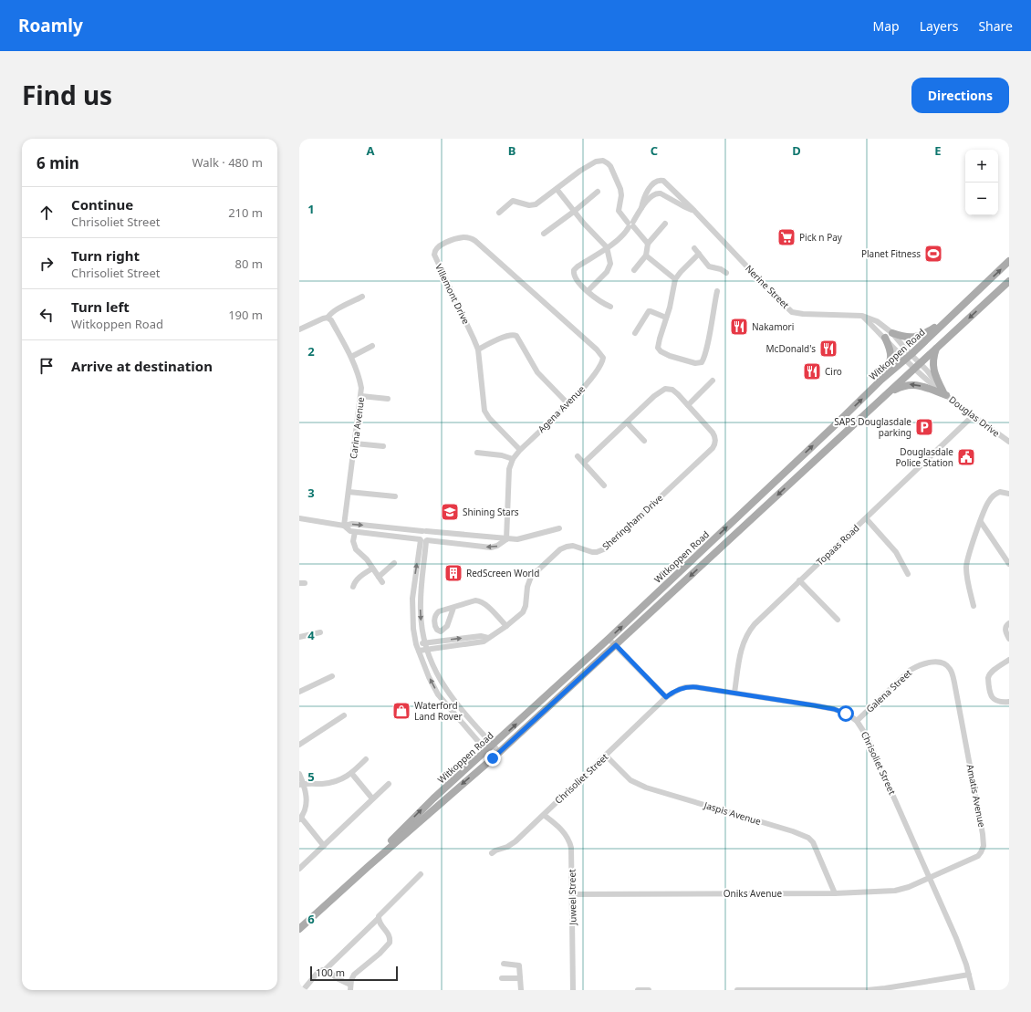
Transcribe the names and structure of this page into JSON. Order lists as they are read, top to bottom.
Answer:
{
  "streets": {
    "main road": ["Witkoppen Road"],
    "street": [
      "Nerine Street",
      "Villemont Drive",
      "Agena Avenue",
      "Douglas Drive",
      "Carina Avenue",
      "Sheringham Drive",
      "Topaas Road",
      "Galena Street",
      "Chrisoliet Street",
      "Amatis Avenue",
      "Jaspis Avenue",
      "Oniks Avenue",
      "Juweel Street"
    ]
  },
  "crossings": [
    ["Nerine Street", "Witkoppen Road"],
    ["Nerine Street", "Douglas Drive"],
    ["Villemont Drive", "Agena Avenue"],
    ["Witkoppen Road", "Douglas Drive"],
    ["Douglas Drive", "Topaas Road"],
    ["Topaas Road", "Chrisoliet Street"],
    ["Galena Street", "Chrisoliet Street"],
    ["Galena Street", "Amatis Avenue"],
    ["Chrisoliet Street", "Amatis Avenue"],
    ["Chrisoliet Street", "Jaspis Avenue"],
    ["Chrisoliet Street", "Oniks Avenue"],
    ["Chrisoliet Street", "Juweel Street"],
    ["Amatis Avenue", "Oniks Avenue"],
    ["Jaspis Avenue", "Oniks Avenue"],
    ["Oniks Avenue", "Juweel Street"]
  ],
  "places": {
    "supermarket": ["Pick n Pay"],
    "sports": ["Planet Fitness"],
    "restaurant": ["Nakamori", "McDonald's", "Ciro"],
    "parking": ["SAPS Douglasdale parking"],
    "public building": ["Douglasdale Police Station"],
    "school or university": ["Shining Stars"],
    "building": ["RedScreen World"],
    "shop": ["Waterford Land Rover"]
  },
  "scale_bar": "100 m",
  "page": {
    "header": "Roamly",
    "nav": ["Map", "Layers", "Share"],
    "title": "Find us",
    "buttons": "Directions",
    "heading": ["6 min", "Walk · 480 m"],
    "map_buttons": ["+", "−"],
    "list": [
      ["Continue", "Chrisoliet Street", "210 m"],
      ["Turn right", "Chrisoliet Street", "80 m"],
      ["Turn left", "Witkoppen Road", "190 m"],
      "Arrive at destination"
    ],
    "scale": "100 m"
  },
  "grid": {
    "columns": [
      "A",
      "B",
      "C",
      "D",
      "E"
    ],
    "rows": [
      "1",
      "2",
      "3",
      "4",
      "5",
      "6"
    ]
  }
}
